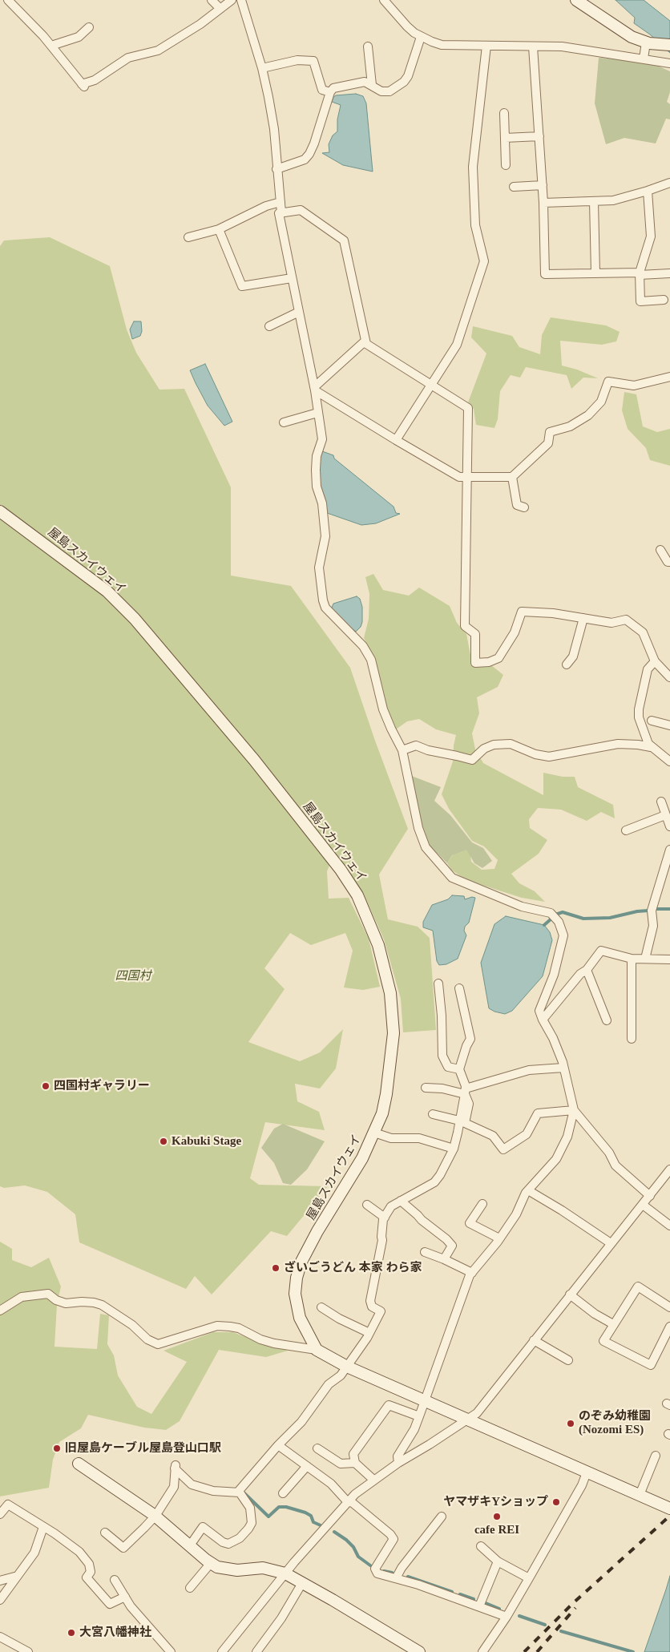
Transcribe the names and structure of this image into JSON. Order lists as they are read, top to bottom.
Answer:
{
  "streets": {
    "street": ["屋島スカイウェイ"]
  },
  "parks": ["四国村"],
  "places": [
    "四国村ギャラリー",
    "Kabuki Stage",
    "ざいごうどん 本家 わら家",
    "のぞみ幼稚園 (Nozomi ES)",
    "旧屋島ケーブル屋島登山口駅",
    "ヤマザキYショップ",
    "cafe REI",
    "大宮八幡神社"
  ]
}
